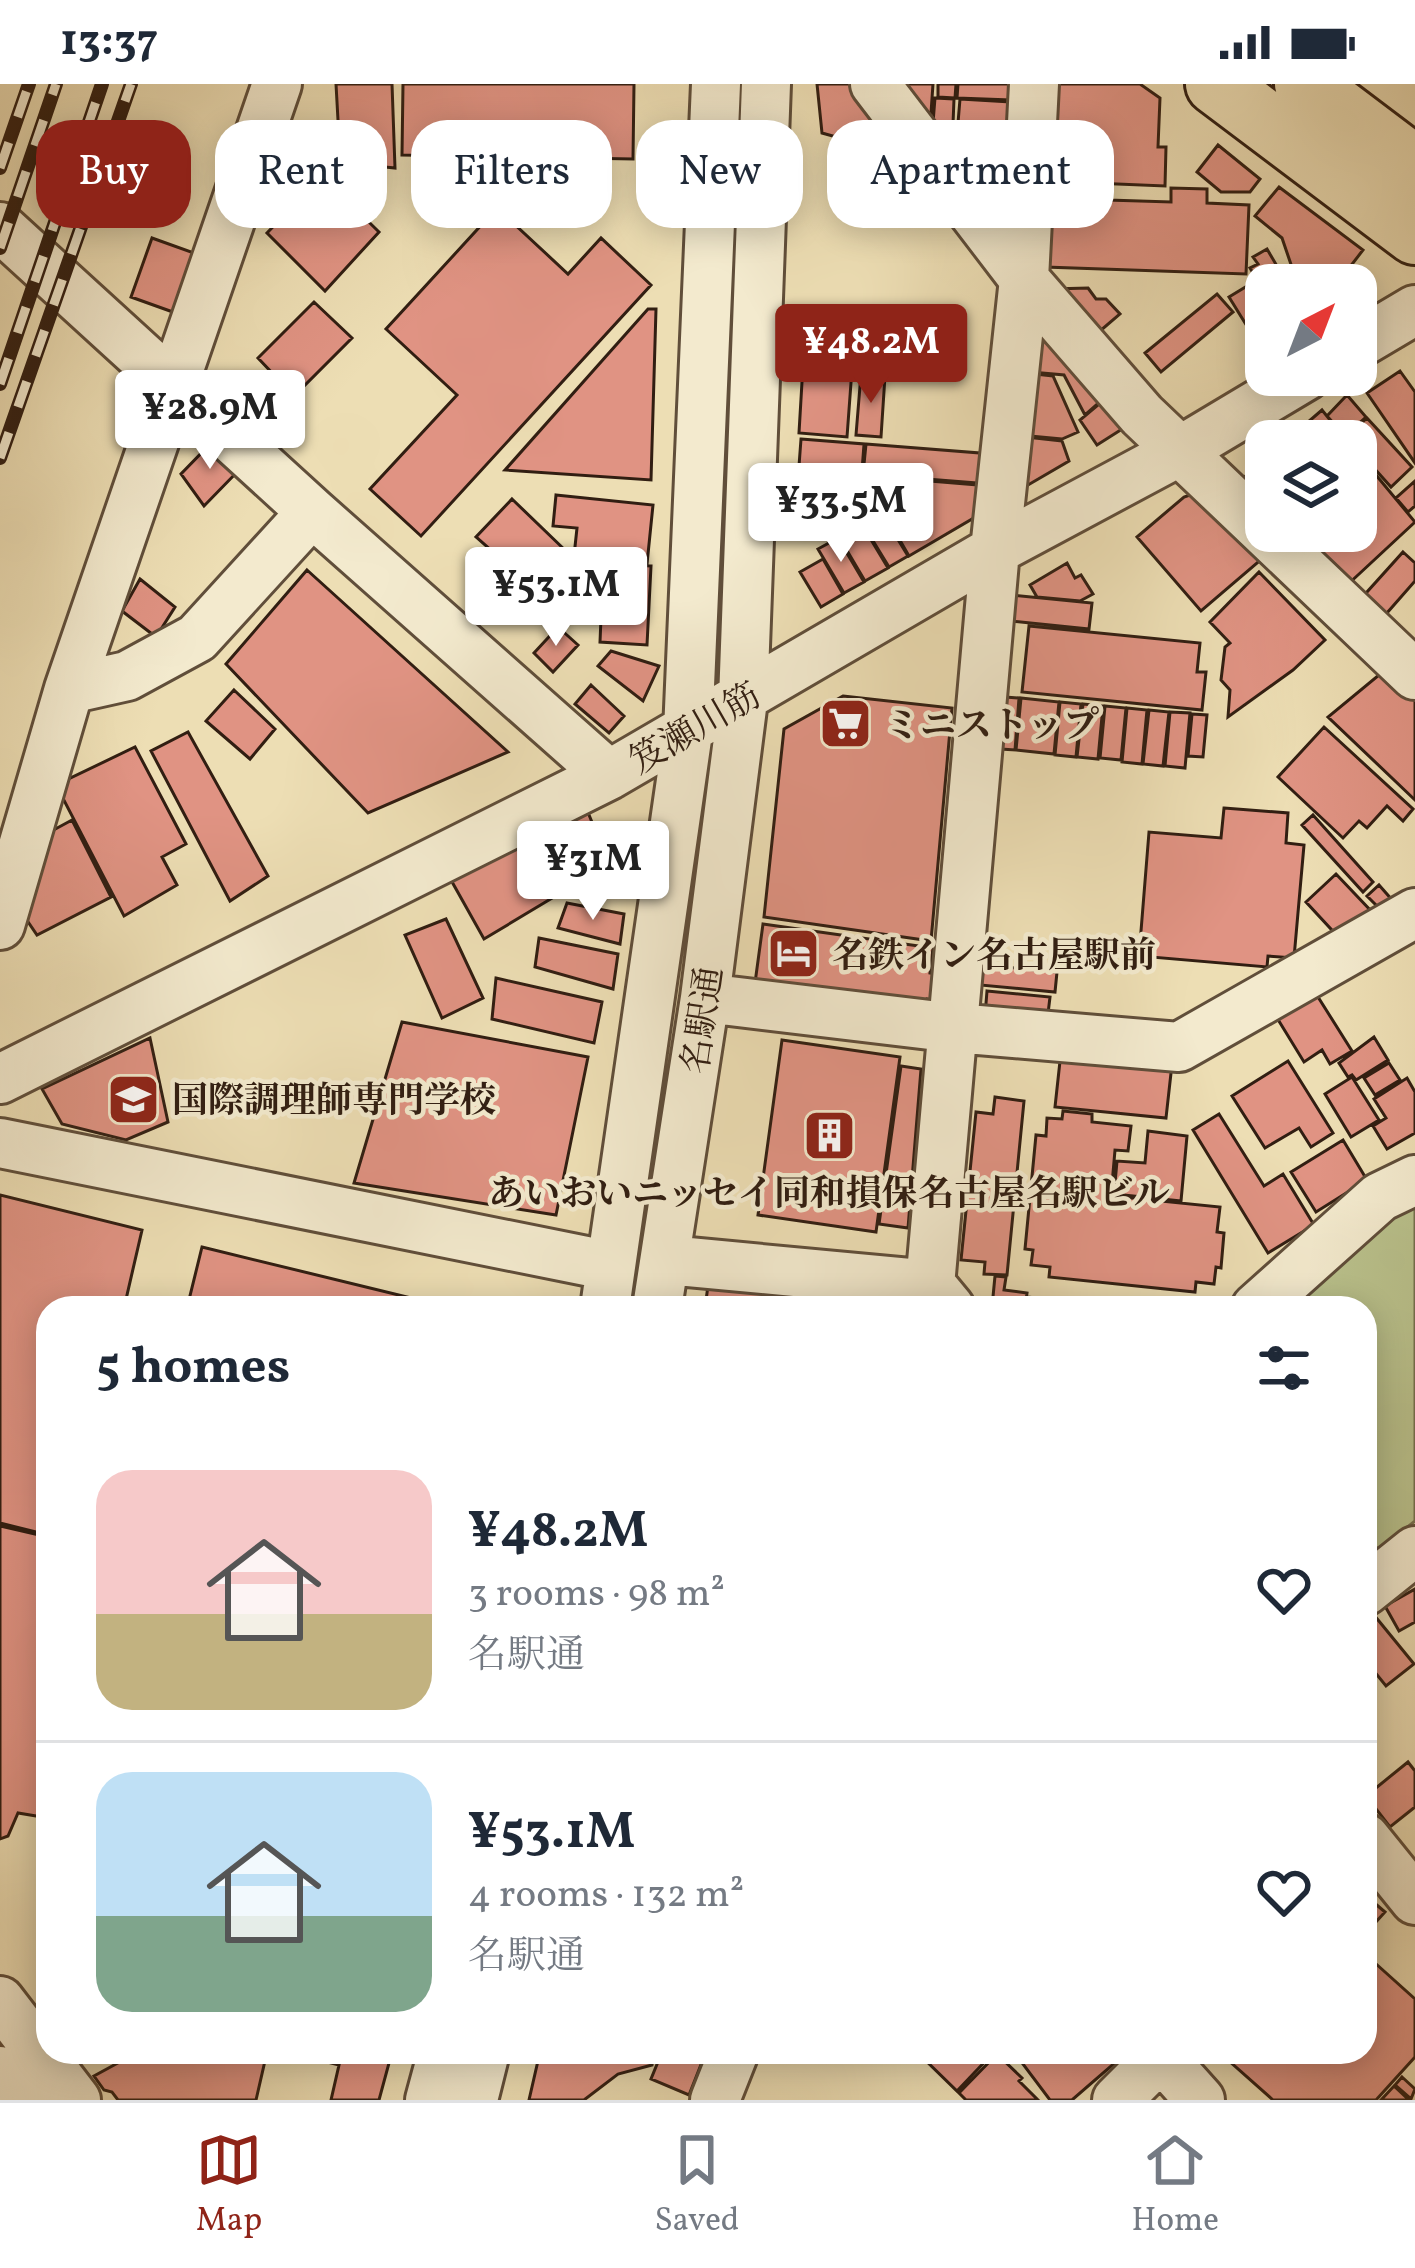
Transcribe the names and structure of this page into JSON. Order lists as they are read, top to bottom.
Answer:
{
  "streets": {
    "street": ["笈瀬川筋", "名駅通"]
  },
  "crossings": [
    ["笈瀬川筋", "名駅通"]
  ],
  "places": {
    "supermarket": ["ミニストップ"],
    "hotel": ["名鉄イン名古屋駅前"],
    "school or university": ["国際調理師専門学校"],
    "building": ["あいおいニッセイ同和損保名古屋名駅ビル"]
  },
  "north": "top right",
  "page": {
    "status": "13:37",
    "chip": [
      "Buy",
      "Rent",
      "Filters",
      "New",
      "Apartment"
    ],
    "price": [
      "¥48.2M",
      "¥28.9M",
      "¥33.5M",
      "¥53.1M",
      "¥31M"
    ],
    "heading": "5 homes",
    "list": [
      {
        "name": "¥48.2M",
        "note": "3 rooms · 98 m² · 名駅通"
      },
      {
        "name": "¥53.1M",
        "note": "4 rooms · 132 m² · 名駅通"
      }
    ],
    "tabs": ["Map", "Saved", "Home"]
  }
}
